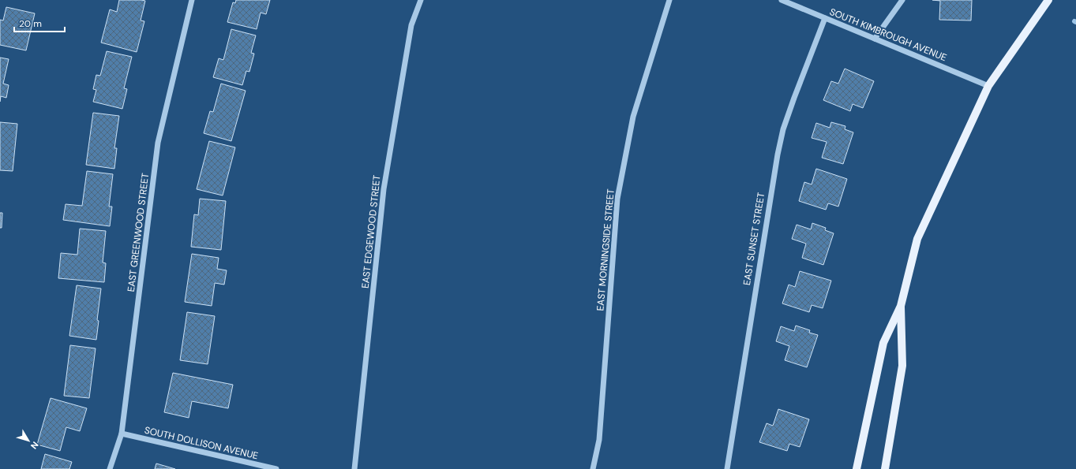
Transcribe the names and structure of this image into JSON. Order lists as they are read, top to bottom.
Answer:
{
  "streets": {
    "street": [
      "SOUTH KIMBROUGH AVENUE",
      "EAST EDGEWOOD STREET",
      "EAST GREENWOOD STREET",
      "EAST SUNSET STREET",
      "EAST MORNINGSIDE STREET",
      "SOUTH DOLLISON AVENUE"
    ]
  },
  "crossings": [
    ["SOUTH KIMBROUGH AVENUE", "EAST SUNSET STREET"],
    ["EAST GREENWOOD STREET", "SOUTH DOLLISON AVENUE"]
  ],
  "scale_bar": "20 m",
  "north": "bottom right"
}
